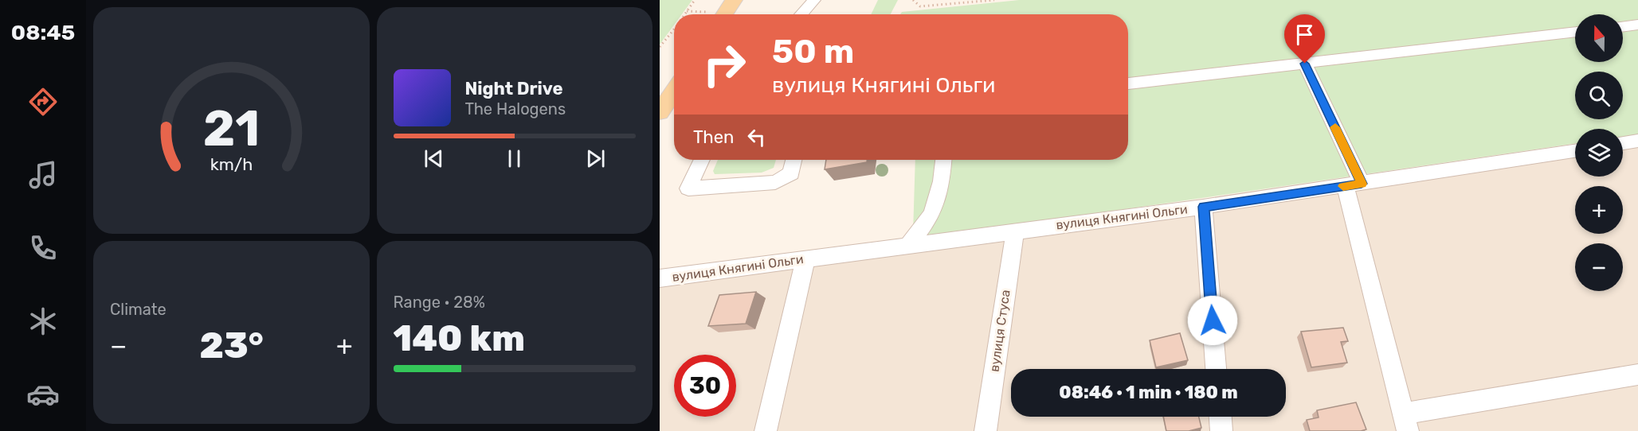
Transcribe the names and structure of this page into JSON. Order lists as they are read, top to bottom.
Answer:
{
  "streets": {
    "street": ["вулиця Княгині Ольги", "вулиця Стуса"]
  },
  "crossings": [
    ["вулиця Княгині Ольги", "вулиця Стуса"]
  ],
  "north": "top",
  "page": {
    "tabs": "08:45",
    "map_buttons": ["+", "−"],
    "turn": ["50 m", "вулиця Княгині Ольги"],
    "song": ["Night Drive", "The Halogens"],
    "then": "Then",
    "tile": [
      "Climate",
      ["Range · 28%", "140 km"]
    ],
    "heat": ["−", "23°", "+"],
    "limit": "30",
    "trip": "08:46 · 1 min · 180 m",
    "gauge": ["21", "km/h"]
  }
}
